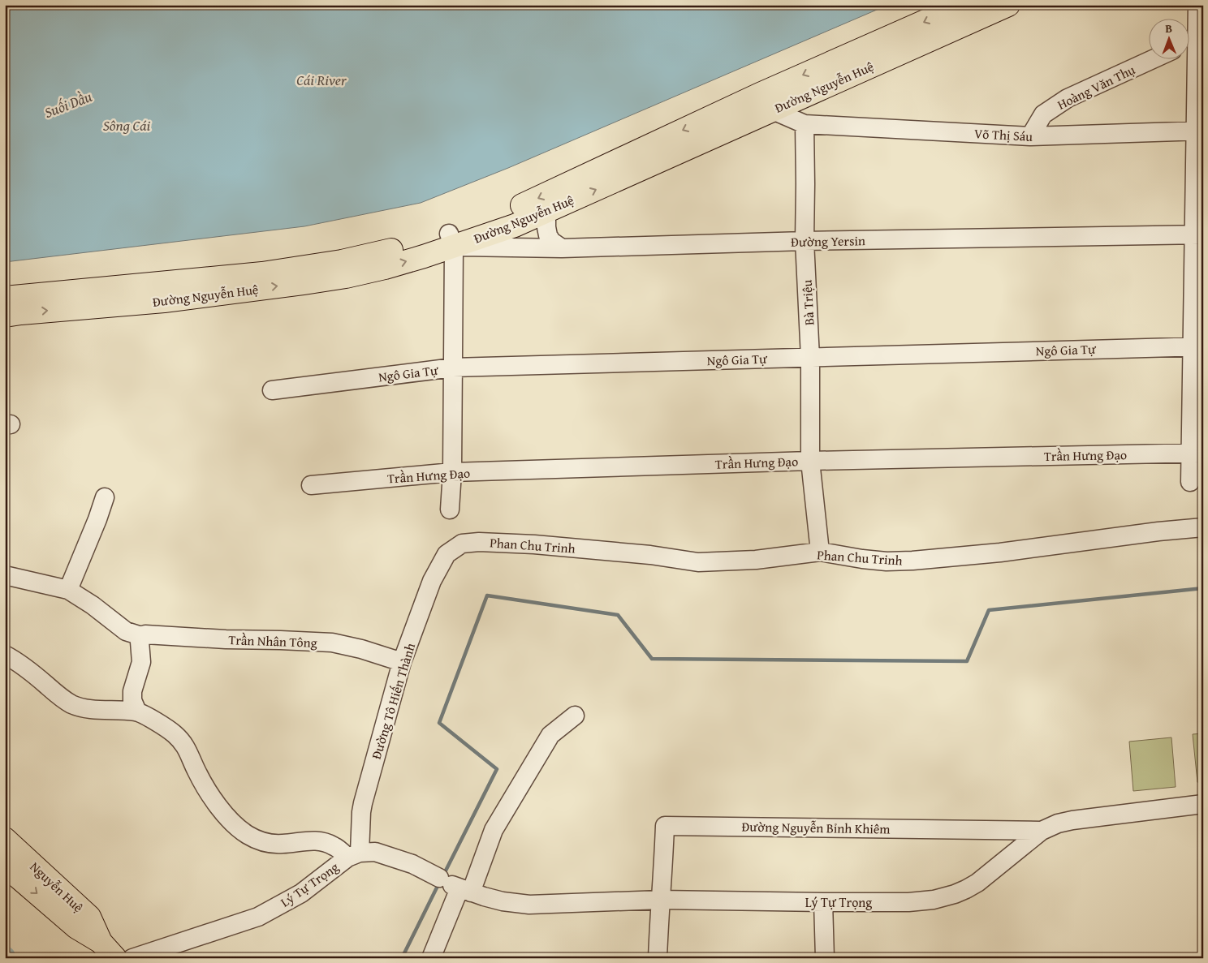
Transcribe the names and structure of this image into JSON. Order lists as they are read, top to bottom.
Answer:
{
  "streets": {
    "main road": ["Đường Nguyễn Huệ", "Nguyễn Huệ"],
    "street": [
      "Hoàng Văn Thụ",
      "Võ Thị Sáu",
      "Đường Yersin",
      "Bà Triệu",
      "Ngô Gia Tự",
      "Trần Hưng Đạo",
      "Phan Chu Trinh",
      "Trần Nhân Tông",
      "Đường Tô Hiến Thành",
      "Đường Nguyễn Bỉnh Khiêm",
      "Lý Tự Trọng"
    ]
  },
  "crossings": [
    ["Đường Nguyễn Huệ", "Đường Yersin"],
    ["Hoàng Văn Thụ", "Võ Thị Sáu"],
    ["Võ Thị Sáu", "Bà Triệu"],
    ["Đường Yersin", "Bà Triệu"],
    ["Bà Triệu", "Ngô Gia Tự"],
    ["Bà Triệu", "Trần Hưng Đạo"],
    ["Bà Triệu", "Phan Chu Trinh"],
    ["Phan Chu Trinh", "Đường Tô Hiến Thành"],
    ["Trần Nhân Tông", "Đường Tô Hiến Thành"],
    ["Đường Tô Hiến Thành", "Lý Tự Trọng"],
    ["Đường Nguyễn Bỉnh Khiêm", "Lý Tự Trọng"]
  ],
  "water": ["Cái River", "Suối Dầu", "Sông Cái"],
  "north": "top"
}
